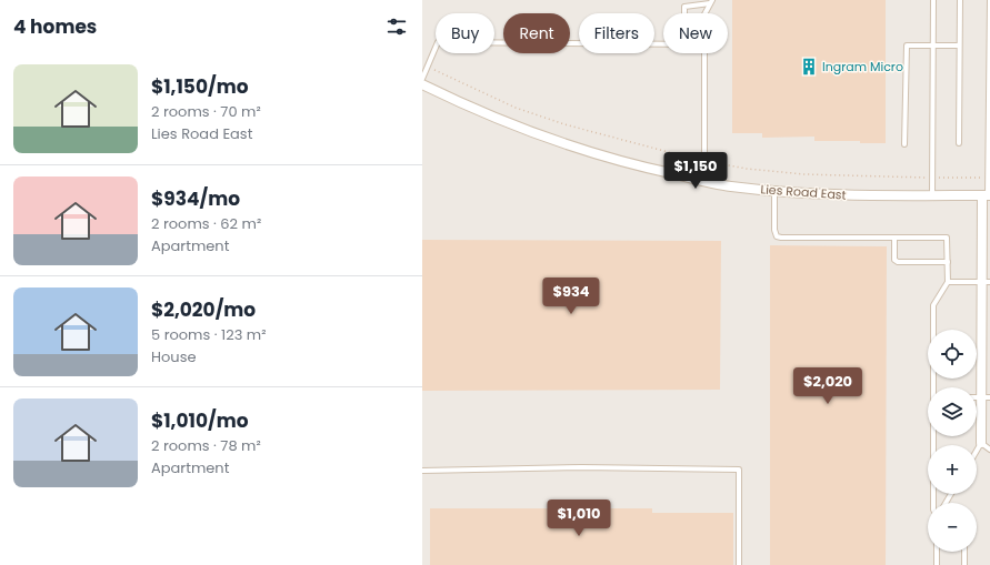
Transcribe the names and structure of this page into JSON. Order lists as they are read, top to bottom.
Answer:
{
  "streets": {
    "street": ["Lies Road East"]
  },
  "places": {
    "building": ["Ingram Micro"]
  },
  "page": {
    "heading": "4 homes",
    "chip": [
      "Buy",
      "Rent",
      "Filters",
      "New"
    ],
    "list": [
      {
        "name": "$1,150/mo",
        "note": "2 rooms · 70 m² · Lies Road East"
      },
      {
        "name": "$934/mo",
        "note": "2 rooms · 62 m² · Apartment"
      },
      {
        "name": "$2,020/mo",
        "note": "5 rooms · 123 m² · House"
      },
      {
        "name": "$1,010/mo",
        "note": "2 rooms · 78 m² · Apartment"
      }
    ],
    "price": [
      "$1,150",
      "$934",
      "$2,020",
      "$1,010"
    ],
    "map_buttons": ["+", "−"]
  }
}
